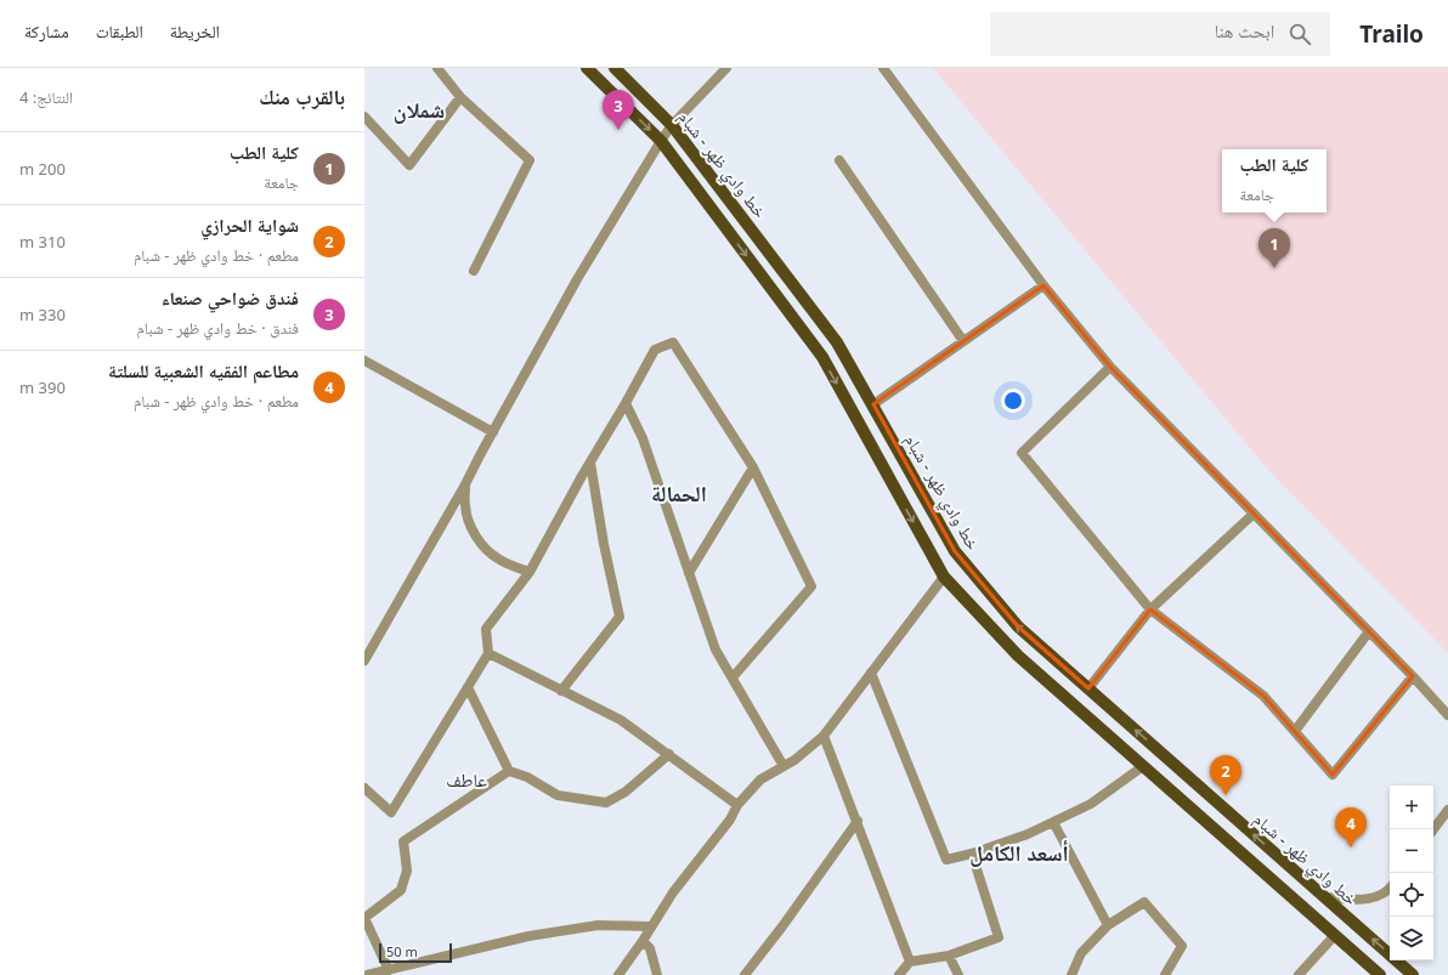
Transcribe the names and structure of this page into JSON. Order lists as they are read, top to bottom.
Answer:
{
  "streets": {
    "main road": ["خط وادي ظهر - شبام"]
  },
  "districts": [
    "شملان",
    "الحمالة",
    "عاطف",
    "أسعد الكامل"
  ],
  "scale_bar": "50 m",
  "page": {
    "header": "Trailo",
    "search": "ابحث هنا",
    "nav": ["الخريطة", "الطبقات", "مشاركة"],
    "heading": ["بالقرب منك", "النتائج: 4"],
    "pins": [
      "3",
      "1",
      "2",
      "4"
    ],
    "list": [
      {
        "mark": "1",
        "name": "كلية الطب",
        "note": "جامعة",
        "value": "200 m"
      },
      {
        "mark": "2",
        "name": "شواية الحرازي",
        "note": "مطعم · خط وادي ظهر - شبام",
        "value": "310 m"
      },
      {
        "mark": "3",
        "name": "فندق ضواحي صنعاء",
        "note": "فندق · خط وادي ظهر - شبام",
        "value": "330 m"
      },
      {
        "mark": "4",
        "name": "مطاعم الفقيه الشعبية للسلتة",
        "note": "مطعم · خط وادي ظهر - شبام",
        "value": "390 m"
      }
    ],
    "popup": ["كلية الطب", "جامعة"],
    "map_buttons": ["+", "−"],
    "scale": "50 m"
  }
}
